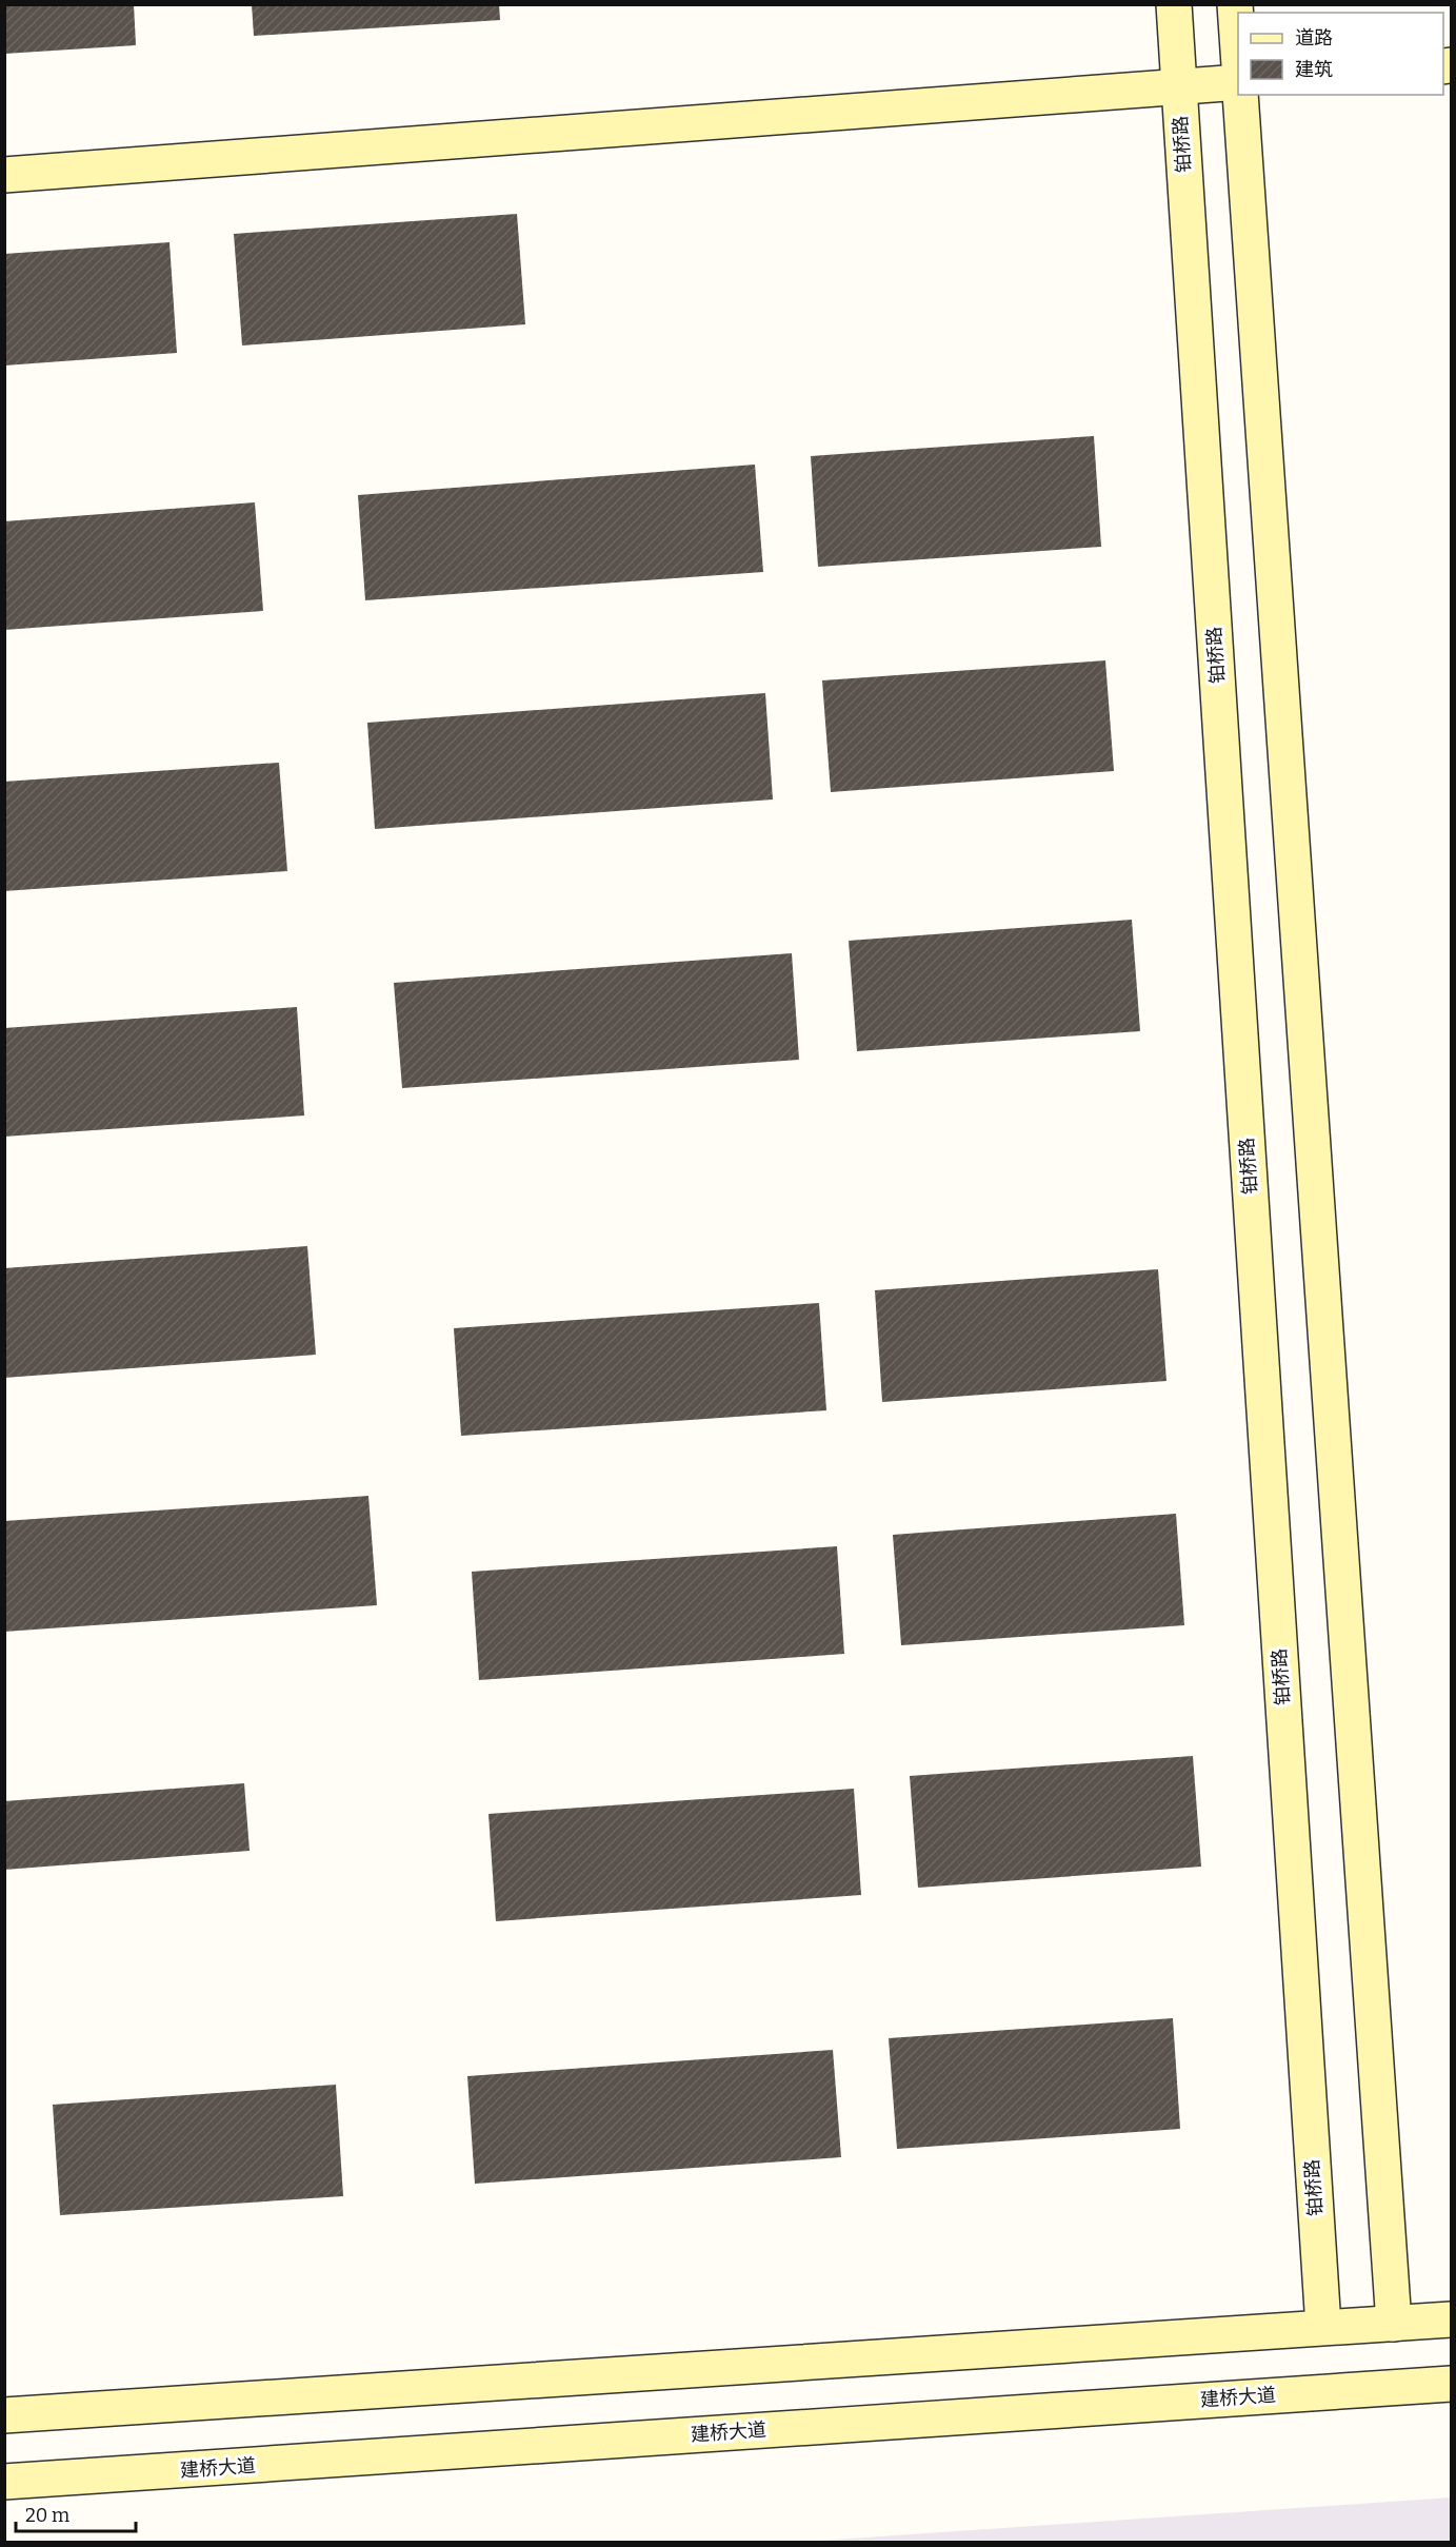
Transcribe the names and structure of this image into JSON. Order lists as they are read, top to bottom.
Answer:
{
  "streets": {
    "street": ["铂桥路", "建桥大道"]
  },
  "legend": ["道路", "建筑"],
  "scale_bar": "20 m"
}
